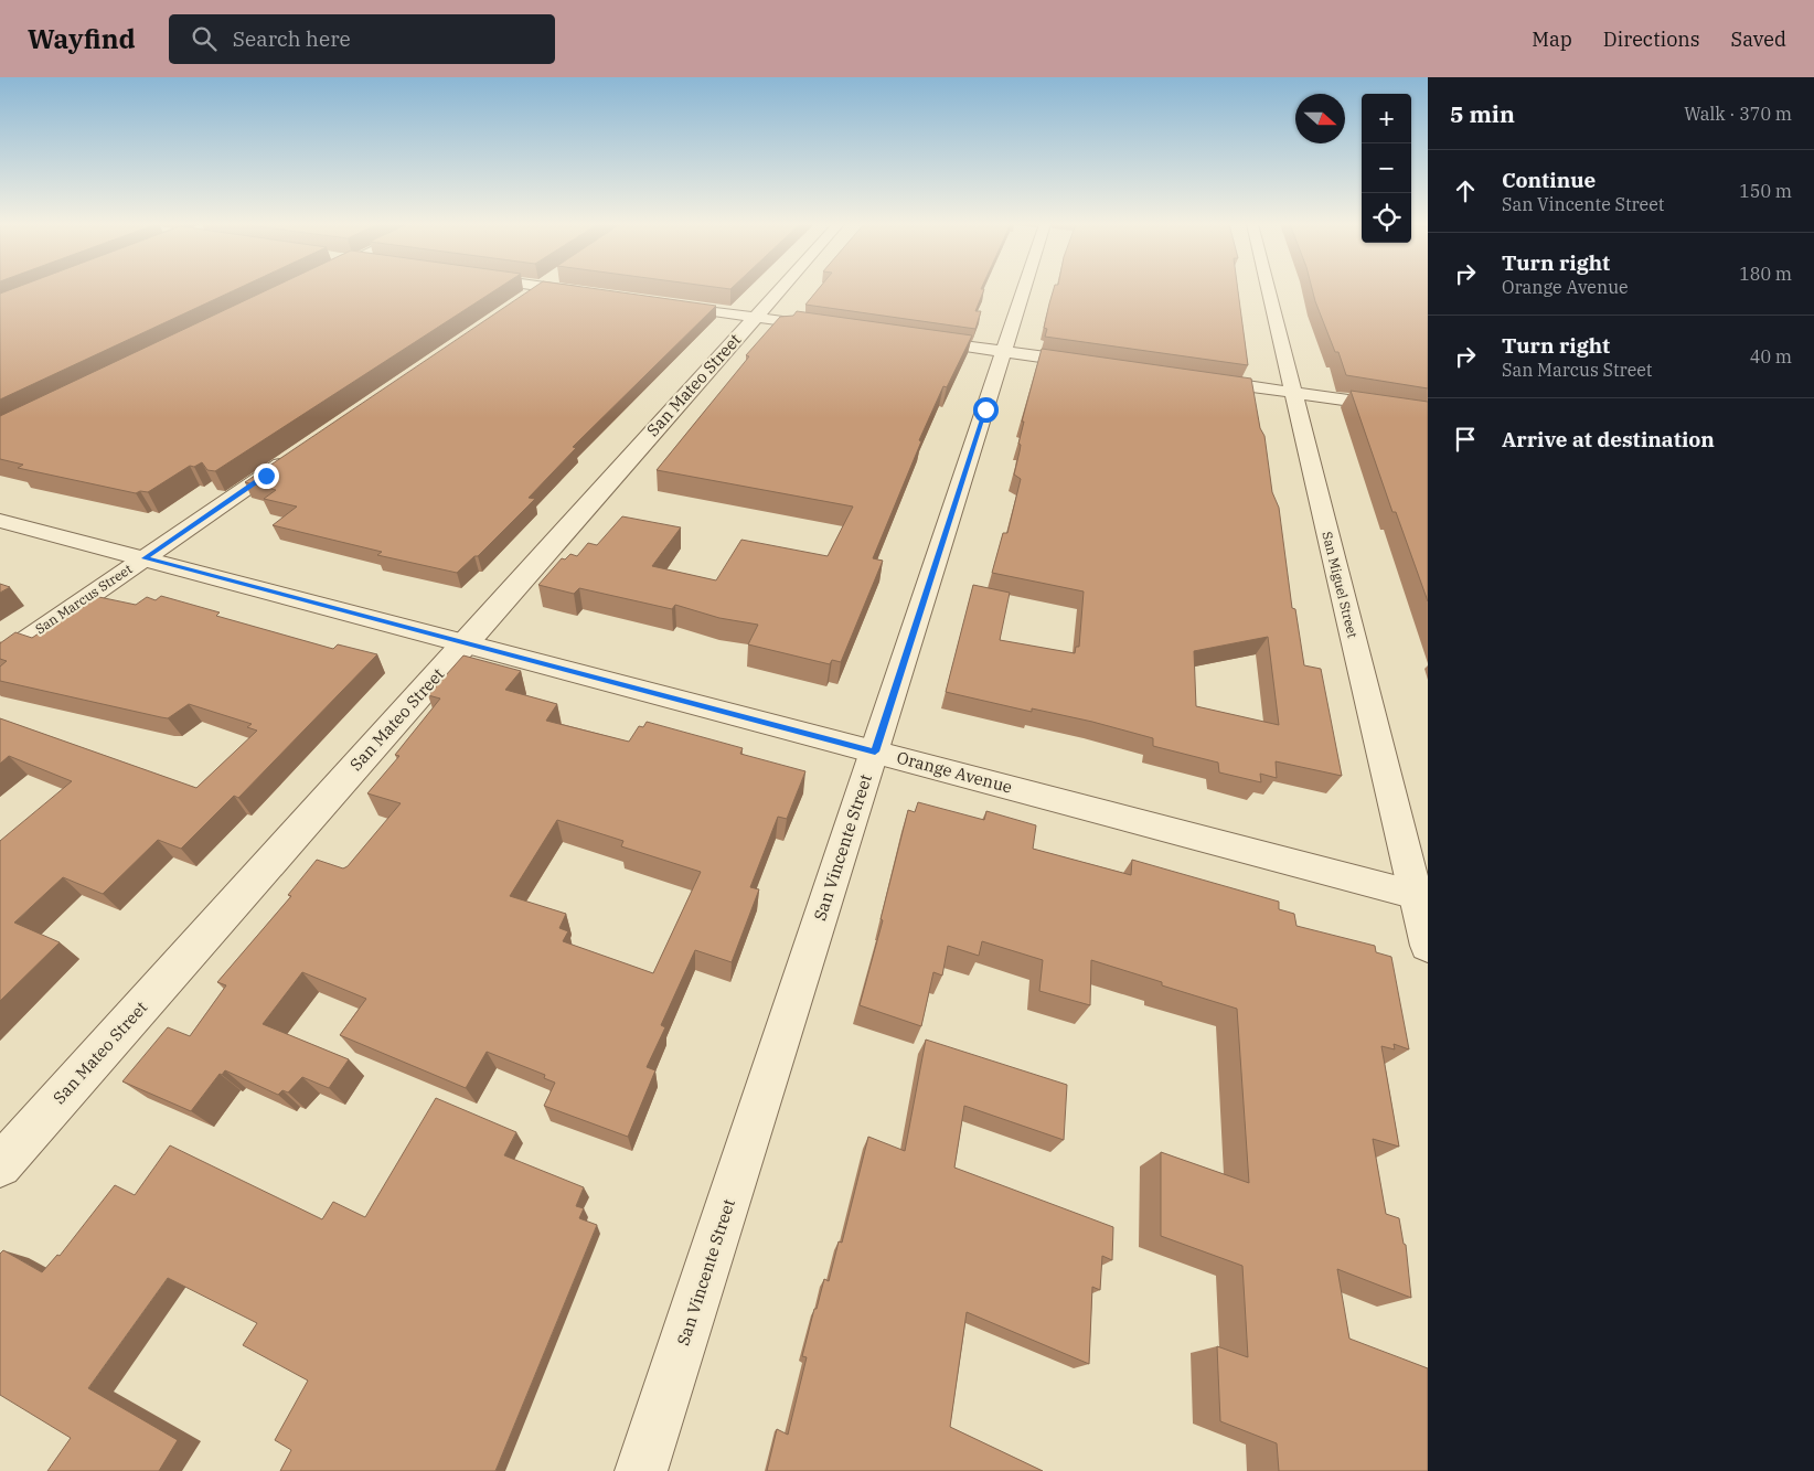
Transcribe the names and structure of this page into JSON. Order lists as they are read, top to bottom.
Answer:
{
  "streets": {
    "street": [
      "San Mateo Street",
      "San Miguel Street",
      "San Marcus Street",
      "Orange Avenue",
      "San Vincente Street"
    ]
  },
  "crossings": [
    ["San Mateo Street", "Orange Avenue"],
    ["San Miguel Street", "Orange Avenue"],
    ["San Marcus Street", "Orange Avenue"],
    ["Orange Avenue", "San Vincente Street"]
  ],
  "north": "right",
  "page": {
    "header": "Wayfind",
    "search": "Search here",
    "nav": ["Map", "Directions", "Saved"],
    "heading": ["5 min", "Walk · 370 m"],
    "map_buttons": ["+", "−"],
    "list": [
      ["Continue", "San Vincente Street", "150 m"],
      ["Turn right", "Orange Avenue", "180 m"],
      ["Turn right", "San Marcus Street", "40 m"],
      "Arrive at destination"
    ]
  }
}
